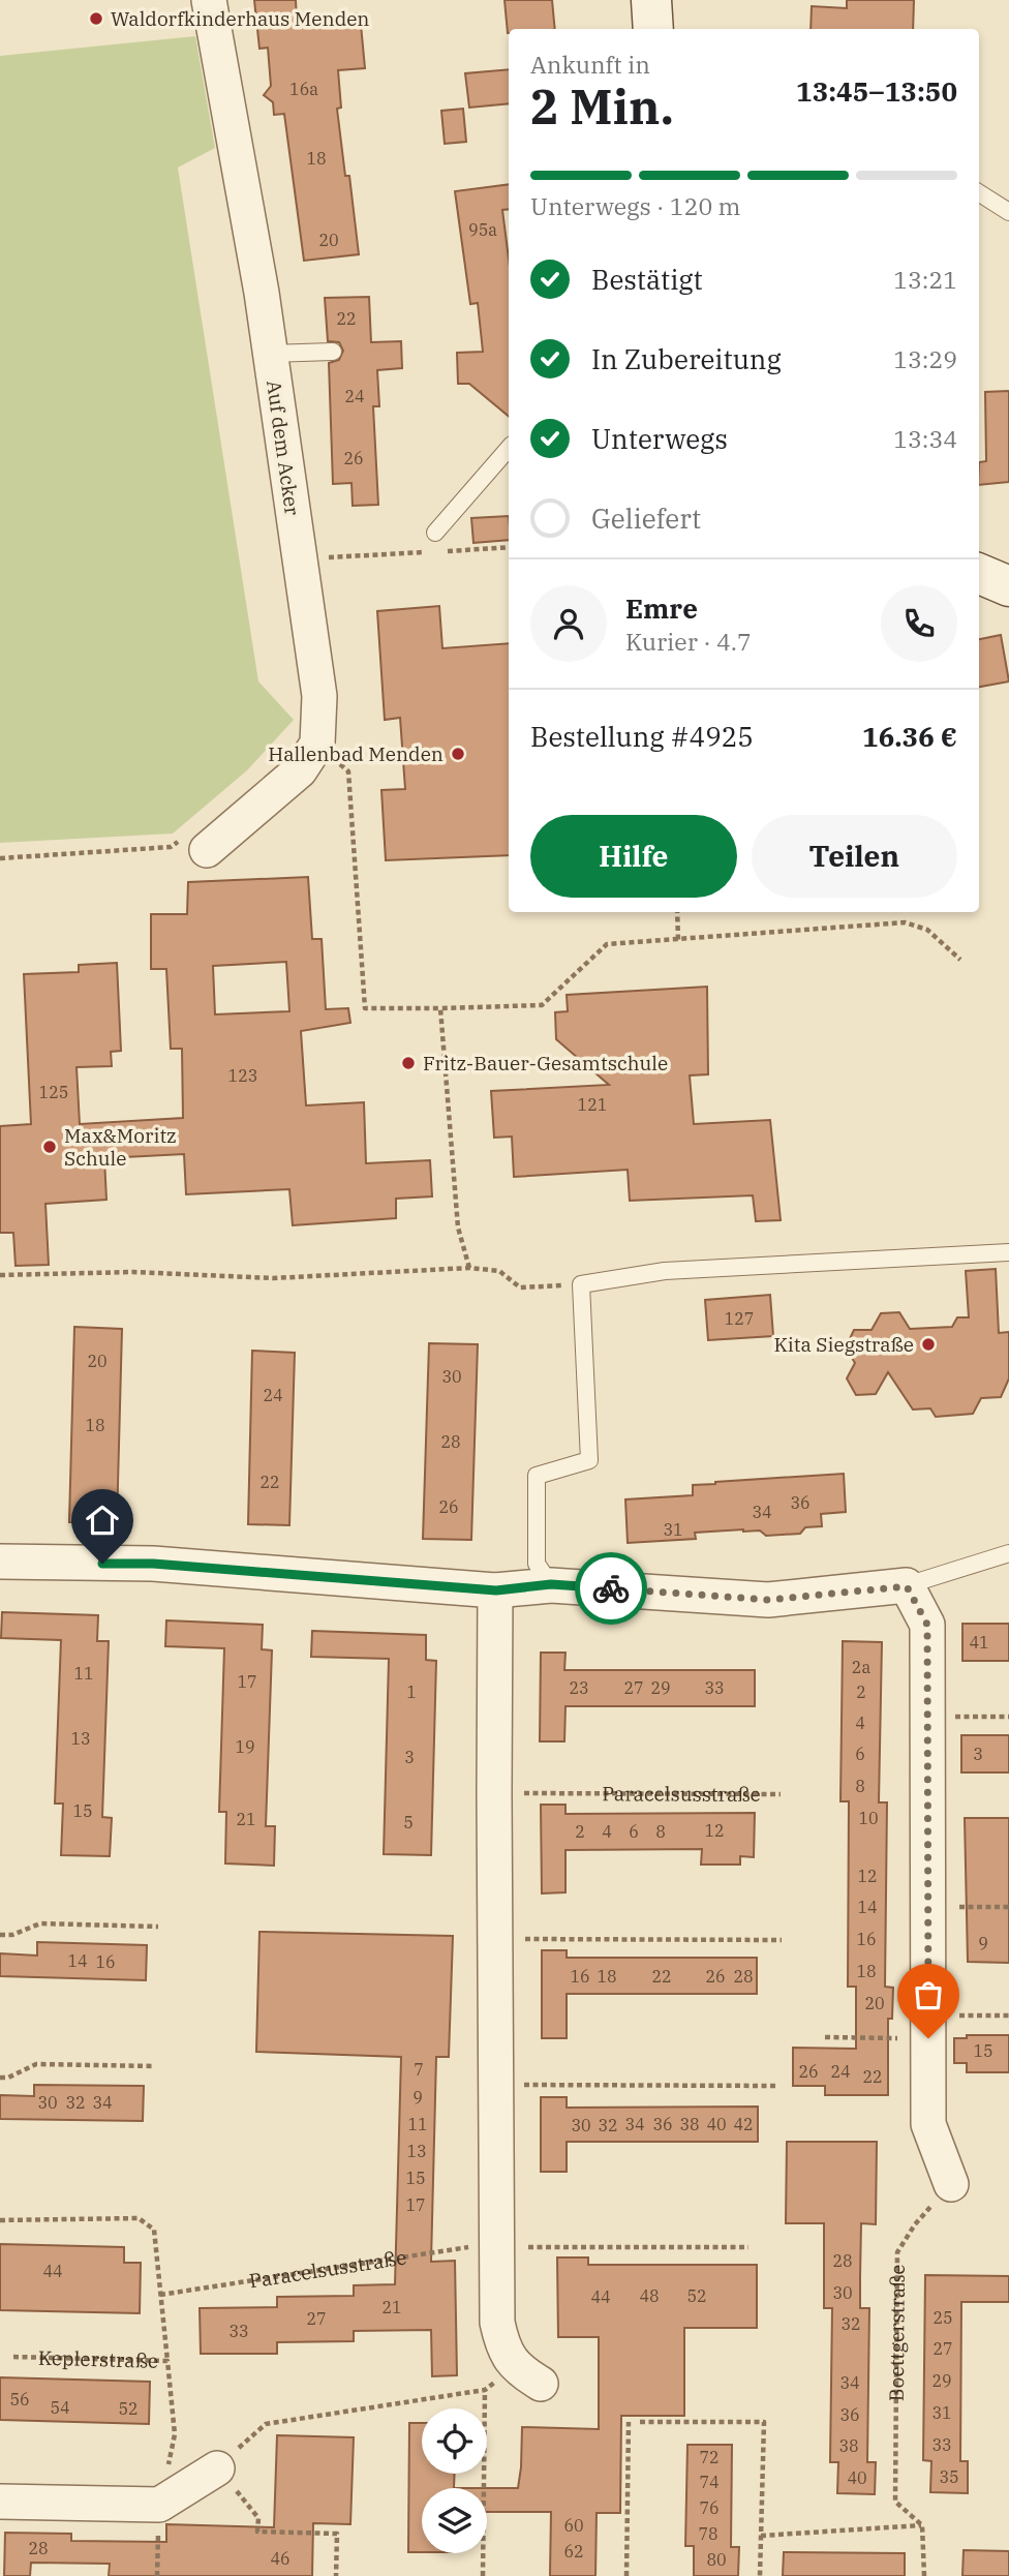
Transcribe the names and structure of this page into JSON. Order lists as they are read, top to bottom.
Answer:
{
  "streets": {
    "street": ["Auf dem Acker"],
    "path": ["Paracelsusstraße", "Boettgerstraße", "Keplerstraße"]
  },
  "places": [
    "Waldorfkinderhaus Menden",
    "Hallenbad Menden",
    "Fritz-Bauer-Gesamtschule",
    "Max&Moritz Schule",
    "Kita Siegstraße"
  ],
  "house_numbers": [
    "16a",
    "18",
    "95a",
    "20",
    "22",
    "24",
    "26",
    "123",
    "125",
    "121",
    "127",
    "20",
    "30",
    "24",
    "18",
    "28",
    "22",
    "36",
    "26",
    "34",
    "31",
    "41",
    "2a",
    "11",
    "17",
    "23",
    "27",
    "29",
    "33",
    "1",
    "2",
    "4",
    "13",
    "19",
    "6",
    "3",
    "3",
    "8",
    "15",
    "10",
    "21",
    "5",
    "12",
    "2",
    "4",
    "6",
    "8",
    "12",
    "14",
    "16",
    "9",
    "14",
    "16",
    "18",
    "16",
    "18",
    "22",
    "26",
    "28",
    "20",
    "15",
    "7",
    "26",
    "24",
    "22",
    "9",
    "30",
    "32",
    "34",
    "11",
    "34",
    "36",
    "38",
    "40",
    "42",
    "30",
    "32",
    "13",
    "15",
    "17",
    "28",
    "44",
    "30",
    "48",
    "52",
    "44",
    "21",
    "25",
    "27",
    "32",
    "33",
    "27",
    "29",
    "34",
    "56",
    "54",
    "52",
    "31",
    "36",
    "33",
    "38",
    "72",
    "35",
    "40",
    "74",
    "76",
    "60",
    "78",
    "28",
    "62",
    "46",
    "80"
  ],
  "page": {
    "heading": ["2 Min.", "Ankunft in", "13:45–13:50"],
    "panel": [
      "Emre",
      "Kurier · 4.7",
      "Bestellung #4925",
      "16.36 €"
    ],
    "bar": "Unterwegs · 120 m",
    "list": [
      ["Bestätigt", "13:21"],
      ["In Zubereitung", "13:29"],
      ["Unterwegs", "13:34"],
      "Geliefert"
    ],
    "buttons": ["Hilfe", "Teilen"]
  }
}
